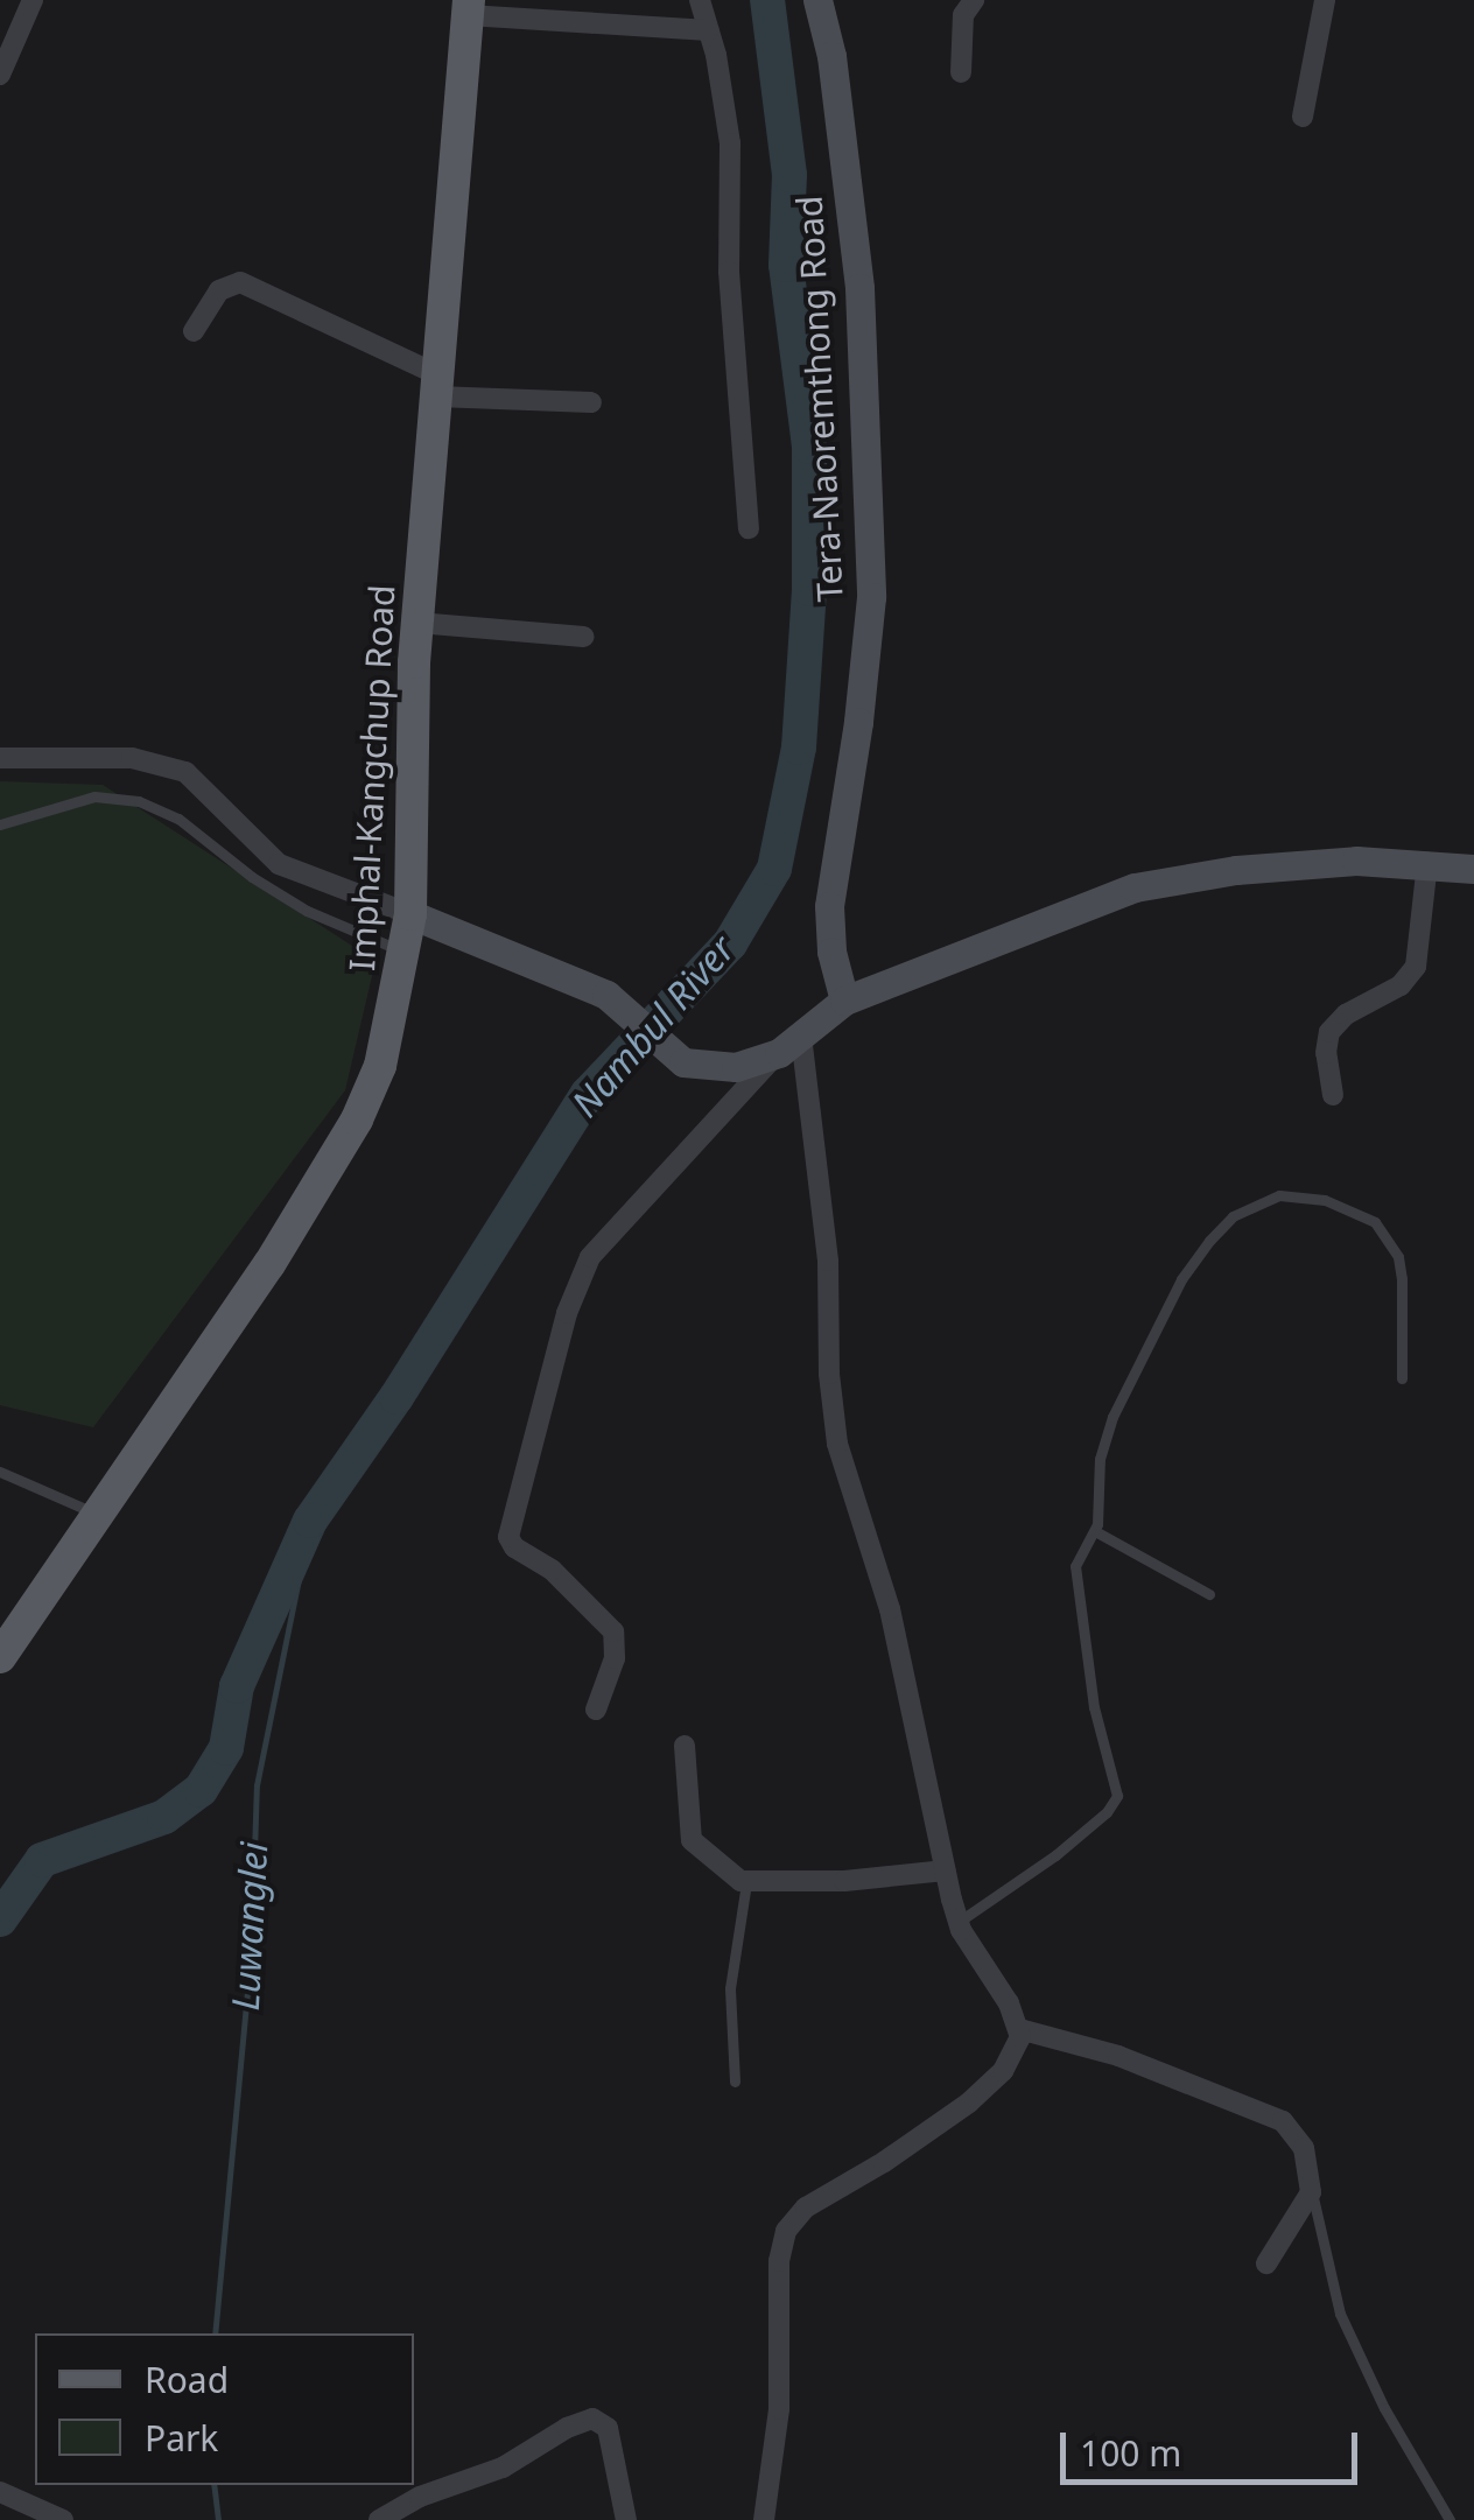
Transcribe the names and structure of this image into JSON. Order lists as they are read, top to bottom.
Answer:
{
  "streets": {
    "main road": ["Imphal-Kangchup Road"],
    "street": ["Tera-Naoremthong Road"]
  },
  "water": ["Nambul River", "Luwanglei"],
  "legend": ["Road", "Park"],
  "scale_bar": "100 m"
}
